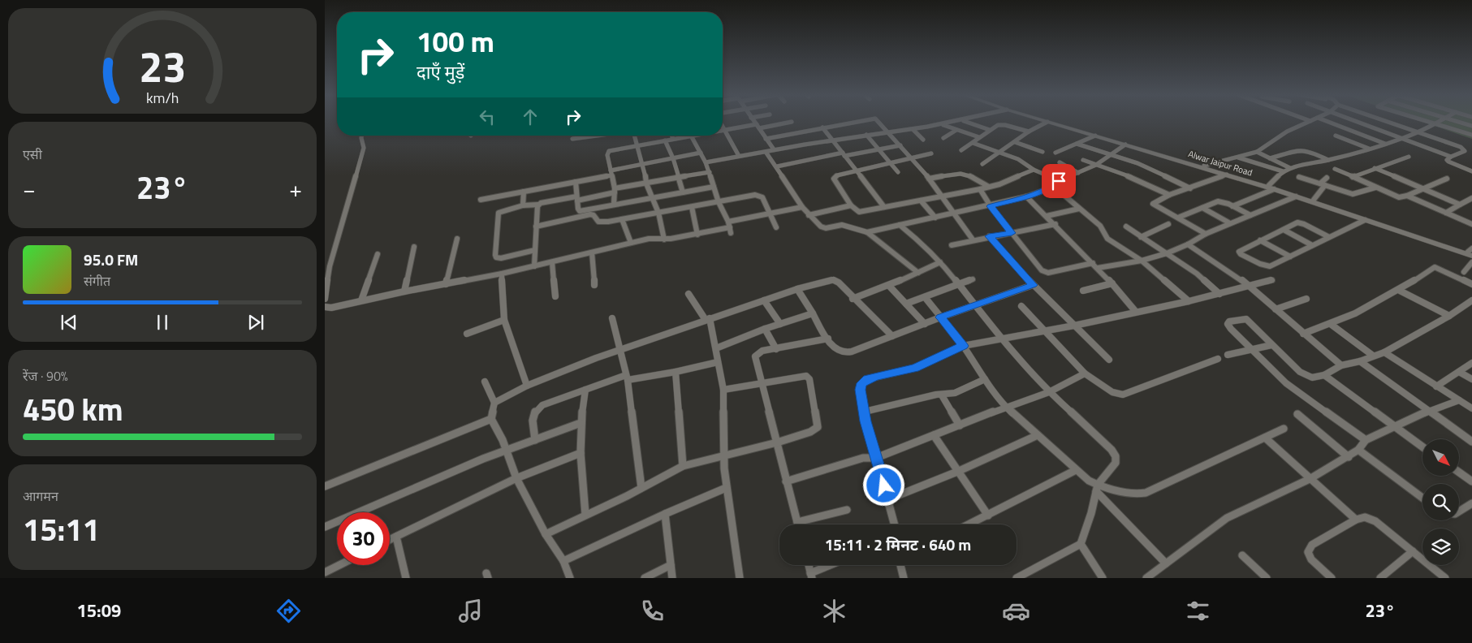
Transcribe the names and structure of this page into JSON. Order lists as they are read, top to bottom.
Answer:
{
  "streets": {
    "main road": ["Alwar Jaipur Road"]
  },
  "north": "bottom right",
  "page": {
    "turn": ["100 m", "दाएँ मुड़ें"],
    "tile": [
      "एसी",
      ["रेंज · 90%", "450 km"],
      ["आगमन", "15:11"]
    ],
    "heat": ["−", "23°", "+"],
    "song": ["95.0 FM", "संगीत"],
    "limit": "30",
    "trip": "15:11 · 2 मिनट · 640 m",
    "tabs": ["15:09", "23°"],
    "gauge": ["23", "km/h"]
  }
}
